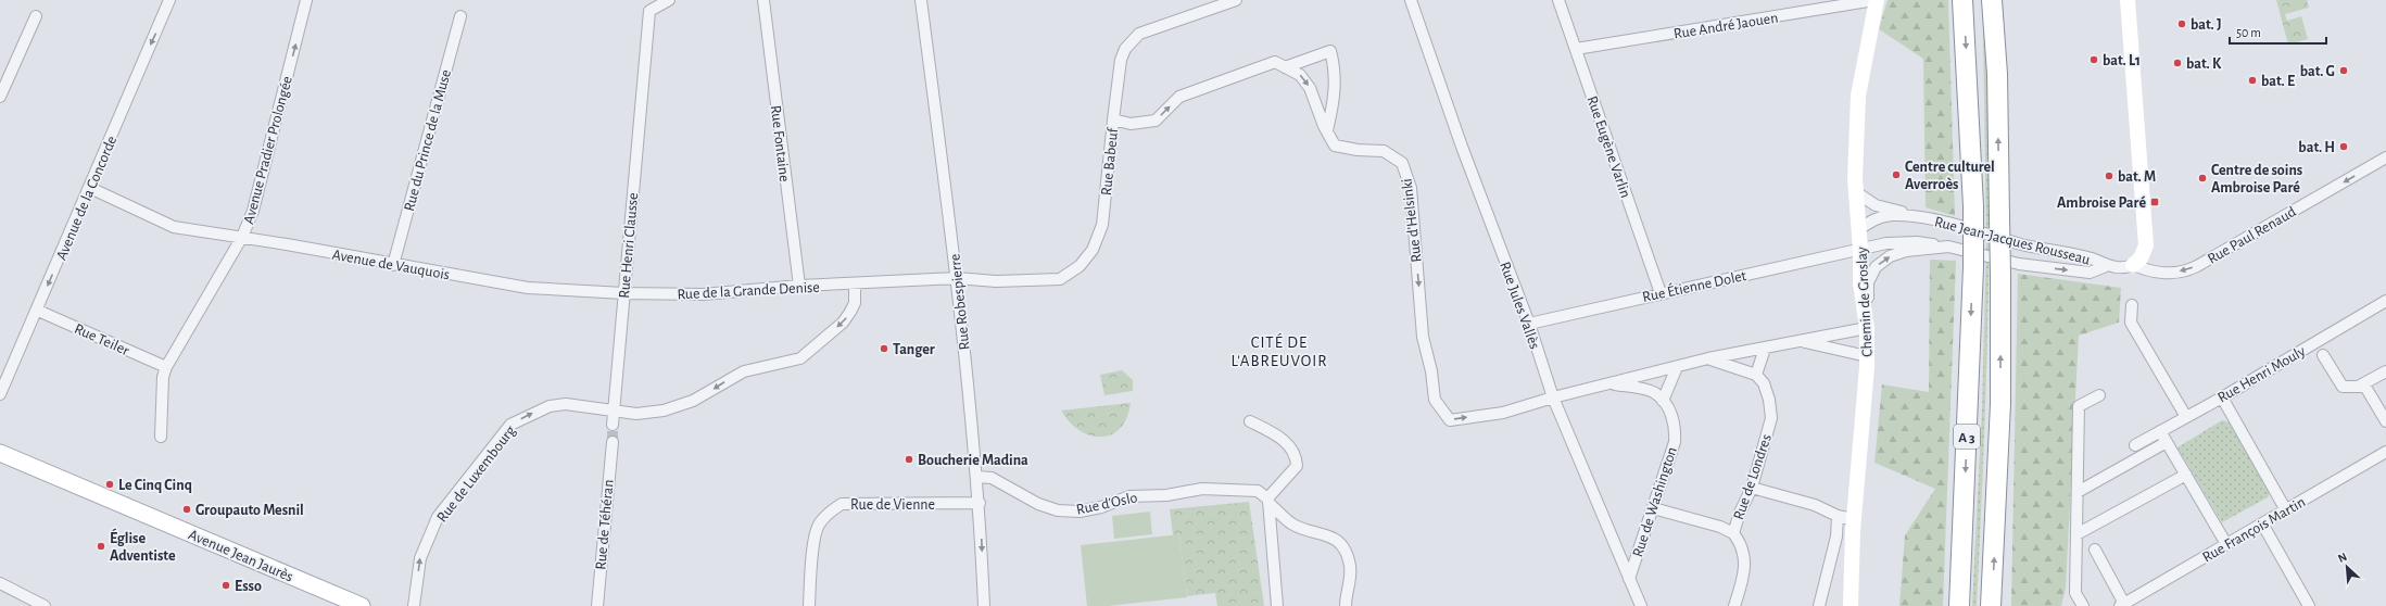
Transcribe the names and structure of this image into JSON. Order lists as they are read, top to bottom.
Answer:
{
  "streets": {
    "highway": ["A 3"],
    "main road": ["Avenue Jean Jaurès"],
    "street": [
      "Rue André Jaouen",
      "Rue du Prince de la Muse",
      "Rue Fontaine",
      "Rue Eugène Varlin",
      "Avenue Pradier Prolongée",
      "Rue Babeuf",
      "Avenue de la Concorde",
      "Rue d'Helsinki",
      "Rue Paul Renaud",
      "Rue Jean-Jacques Rousseau",
      "Rue Henri Clausse",
      "Avenue de Vauquois",
      "Rue Étienne Dolet",
      "Rue de la Grande Denise",
      "Rue Robespierre",
      "Chemin de Groslay",
      "Rue Jules Vallès",
      "Rue Teiler",
      "Rue Henri Mouly",
      "Rue de Luxembourg",
      "Rue de Londres",
      "Rue de Washington",
      "Rue d'Oslo",
      "Rue de Vienne",
      "Rue de Téhéran",
      "Rue François Martin"
    ]
  },
  "crossings": [
    ["Rue André Jaouen", "Rue Eugène Varlin"],
    ["Rue André Jaouen", "Chemin de Groslay"],
    ["Rue du Prince de la Muse", "Avenue de Vauquois"],
    ["Rue Fontaine", "Rue de la Grande Denise"],
    ["Rue Eugène Varlin", "Rue Étienne Dolet"],
    ["Avenue Pradier Prolongée", "Avenue de Vauquois"],
    ["Avenue Pradier Prolongée", "Rue Teiler"],
    ["Rue Babeuf", "Rue d'Helsinki"],
    ["Rue Babeuf", "Rue de la Grande Denise"],
    ["Rue Babeuf", "Rue Robespierre"],
    ["Avenue de la Concorde", "Avenue de Vauquois"],
    ["Avenue de la Concorde", "Rue Teiler"],
    ["Rue d'Helsinki", "Rue Jules Vallès"],
    ["Rue Paul Renaud", "Rue Jean-Jacques Rousseau"],
    ["Rue Jean-Jacques Rousseau", "Rue Étienne Dolet"],
    ["Rue Jean-Jacques Rousseau", "Chemin de Groslay"],
    ["Rue Henri Clausse", "Rue de la Grande Denise"],
    ["Rue Henri Clausse", "Rue de Luxembourg"],
    ["Avenue de Vauquois", "Rue de la Grande Denise"],
    ["Rue Étienne Dolet", "Chemin de Groslay"],
    ["Rue Étienne Dolet", "Rue Jules Vallès"],
    ["Rue de la Grande Denise", "Rue Robespierre"],
    ["Rue de la Grande Denise", "Rue de Luxembourg"],
    ["Rue Robespierre", "Rue d'Oslo"],
    ["Rue Robespierre", "Rue de Vienne"],
    ["Rue Jules Vallès", "Rue de Washington"]
  ],
  "one_way": ["Avenue Pradier Prolongée", "Avenue de la Concorde", "Rue Paul Renaud"],
  "districts": ["CITÉ DE L'ABREUVOIR"],
  "places": {
    "other": [
      "bat. J",
      "bat. L1",
      "bat. K",
      "bat. G",
      "bat. E",
      "bat. H",
      "Centre culturel Averroès",
      "bat. M",
      "Centre de soins Ambroise Paré",
      "Tanger",
      "Boucherie Madina",
      "Le Cinq Cinq",
      "Groupauto Mesnil",
      "Église Adventiste",
      "Esso"
    ],
    "transit": ["Ambroise Paré"]
  },
  "scale_bar": "50 m",
  "north": "top left"
}
